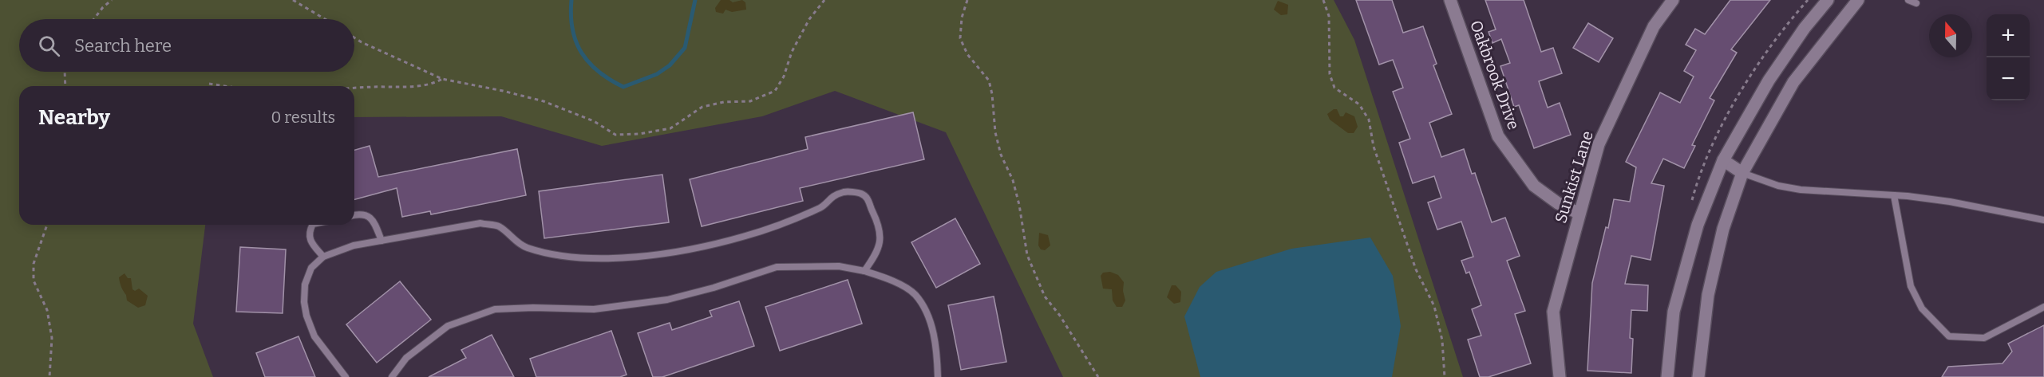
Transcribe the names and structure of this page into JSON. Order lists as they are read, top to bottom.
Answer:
{
  "streets": {
    "street": ["Oakbrook Drive", "Sunkist Lane"]
  },
  "crossings": [
    ["Oakbrook Drive", "Sunkist Lane"]
  ],
  "north": "top",
  "page": {
    "map_buttons": ["+", "−"],
    "search": "Search here",
    "heading": ["Nearby", "0 results"]
  }
}
